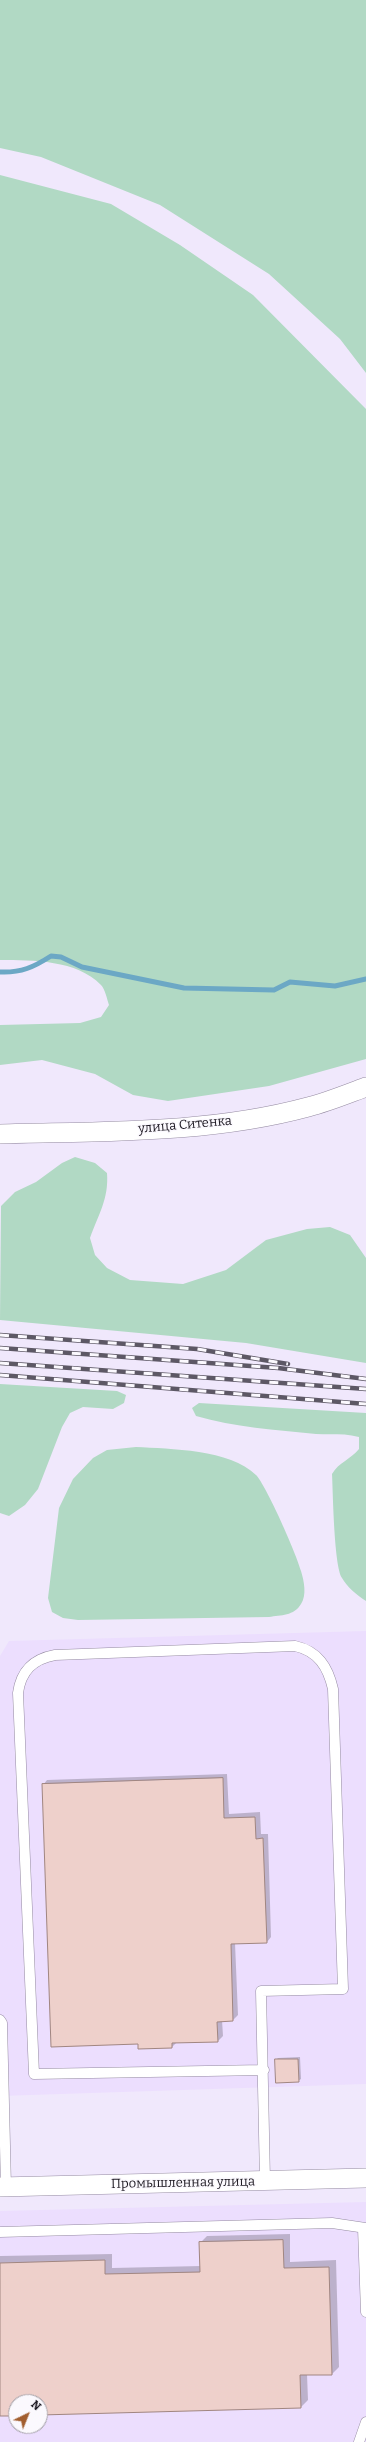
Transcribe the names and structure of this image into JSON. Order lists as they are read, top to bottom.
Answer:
{
  "streets": {
    "street": ["улица Ситенка", "Промышленная улица"]
  },
  "north": "top right"
}
